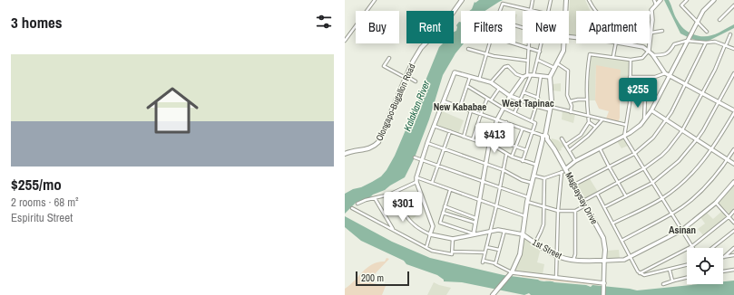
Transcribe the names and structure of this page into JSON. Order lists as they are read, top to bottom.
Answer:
{
  "streets": {
    "main road": ["Olongapo-Bugallon Road", "Magsaysay Drive", "1st Street"]
  },
  "crossings": [
    ["Magsaysay Drive", "1st Street"]
  ],
  "districts": ["West Tapinac", "New Kababae", "Asinan"],
  "water": ["Kalaklan River"],
  "scale_bar": "200 m",
  "page": {
    "heading": "3 homes",
    "chip": [
      "Buy",
      "Rent",
      "Filters",
      "New",
      "Apartment"
    ],
    "list": [
      {
        "name": "$255/mo",
        "note": "2 rooms · 68 m² · Espiritu Street"
      }
    ],
    "price": ["$255", "$413", "$301"],
    "scale": "200 m"
  }
}
